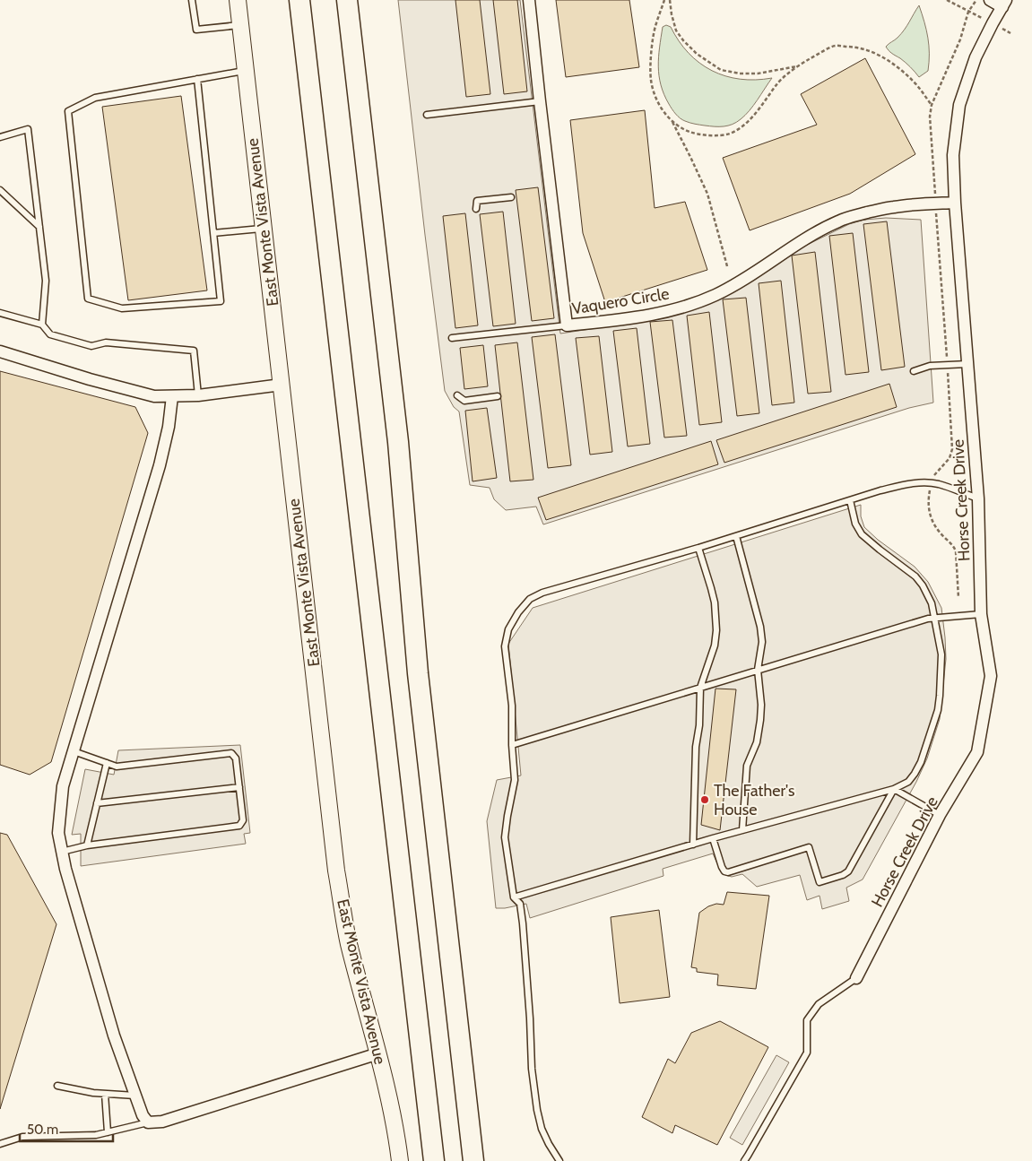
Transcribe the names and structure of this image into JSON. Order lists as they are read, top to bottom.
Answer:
{
  "streets": {
    "street": ["East Monte Vista Avenue", "Vaquero Circle", "Horse Creek Drive"]
  },
  "crossings": [
    ["Vaquero Circle", "Horse Creek Drive"]
  ],
  "places": ["The Father's House"],
  "scale_bar": "50 m"
}
